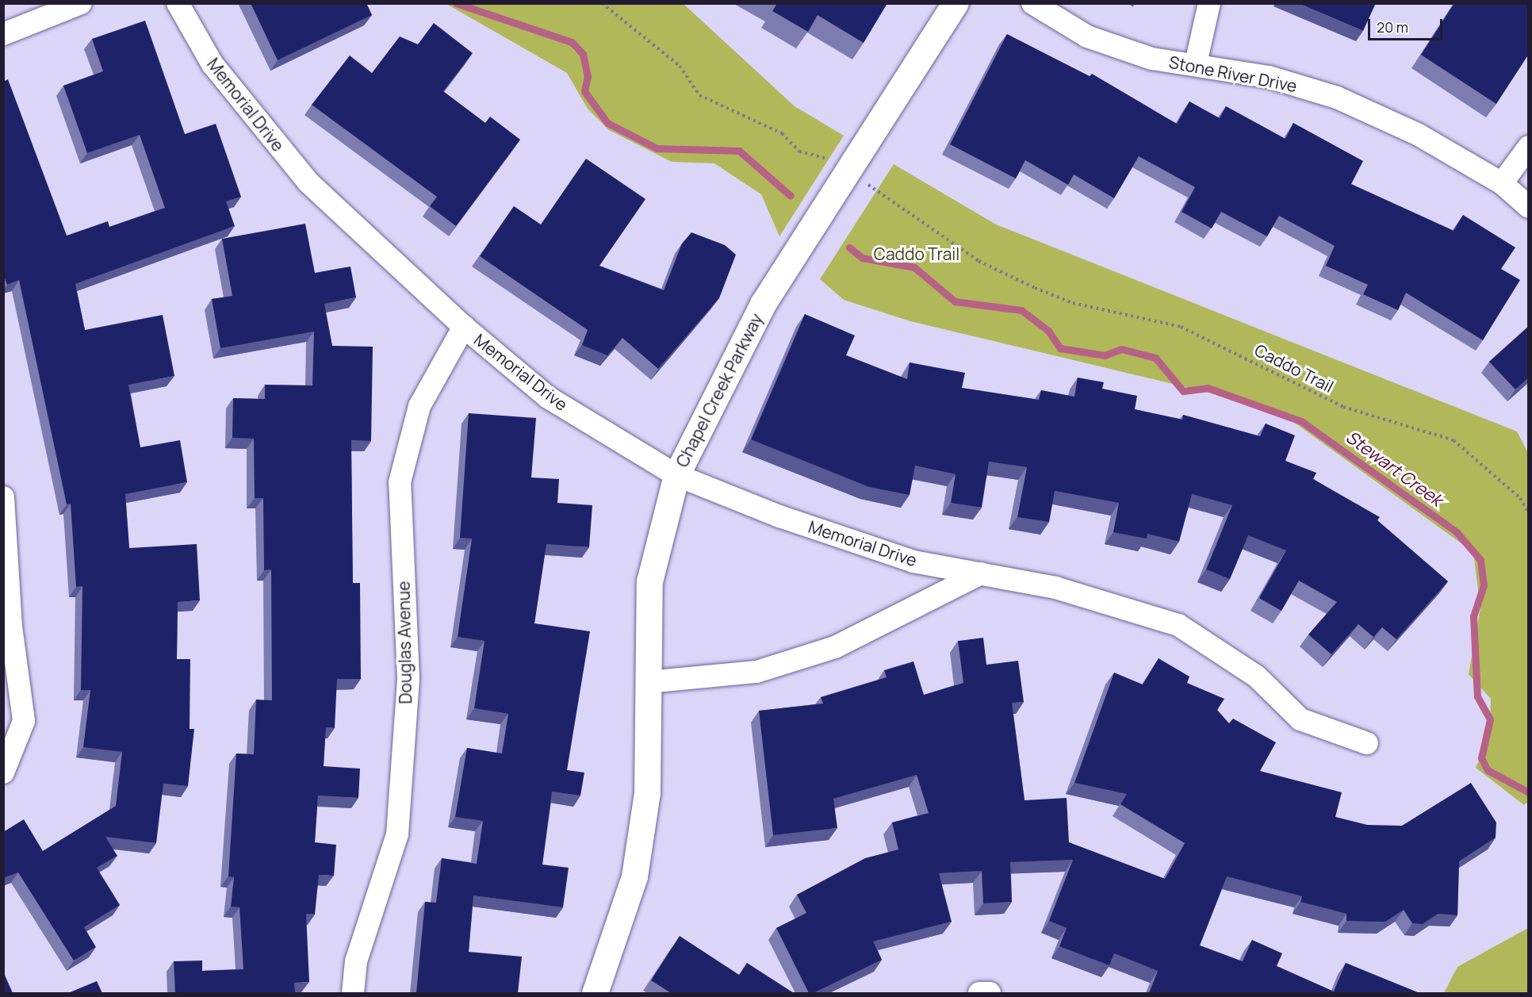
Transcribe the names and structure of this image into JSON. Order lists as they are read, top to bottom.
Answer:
{
  "streets": {
    "street": [
      "Stone River Drive",
      "Memorial Drive",
      "Chapel Creek Parkway",
      "Douglas Avenue"
    ],
    "path": ["Caddo Trail"]
  },
  "crossings": [
    ["Memorial Drive", "Chapel Creek Parkway"],
    ["Memorial Drive", "Douglas Avenue"],
    ["Caddo Trail", "Chapel Creek Parkway"]
  ],
  "water": ["Stewart Creek"],
  "parks": ["Caddo Trail"],
  "scale_bar": "20 m"
}
